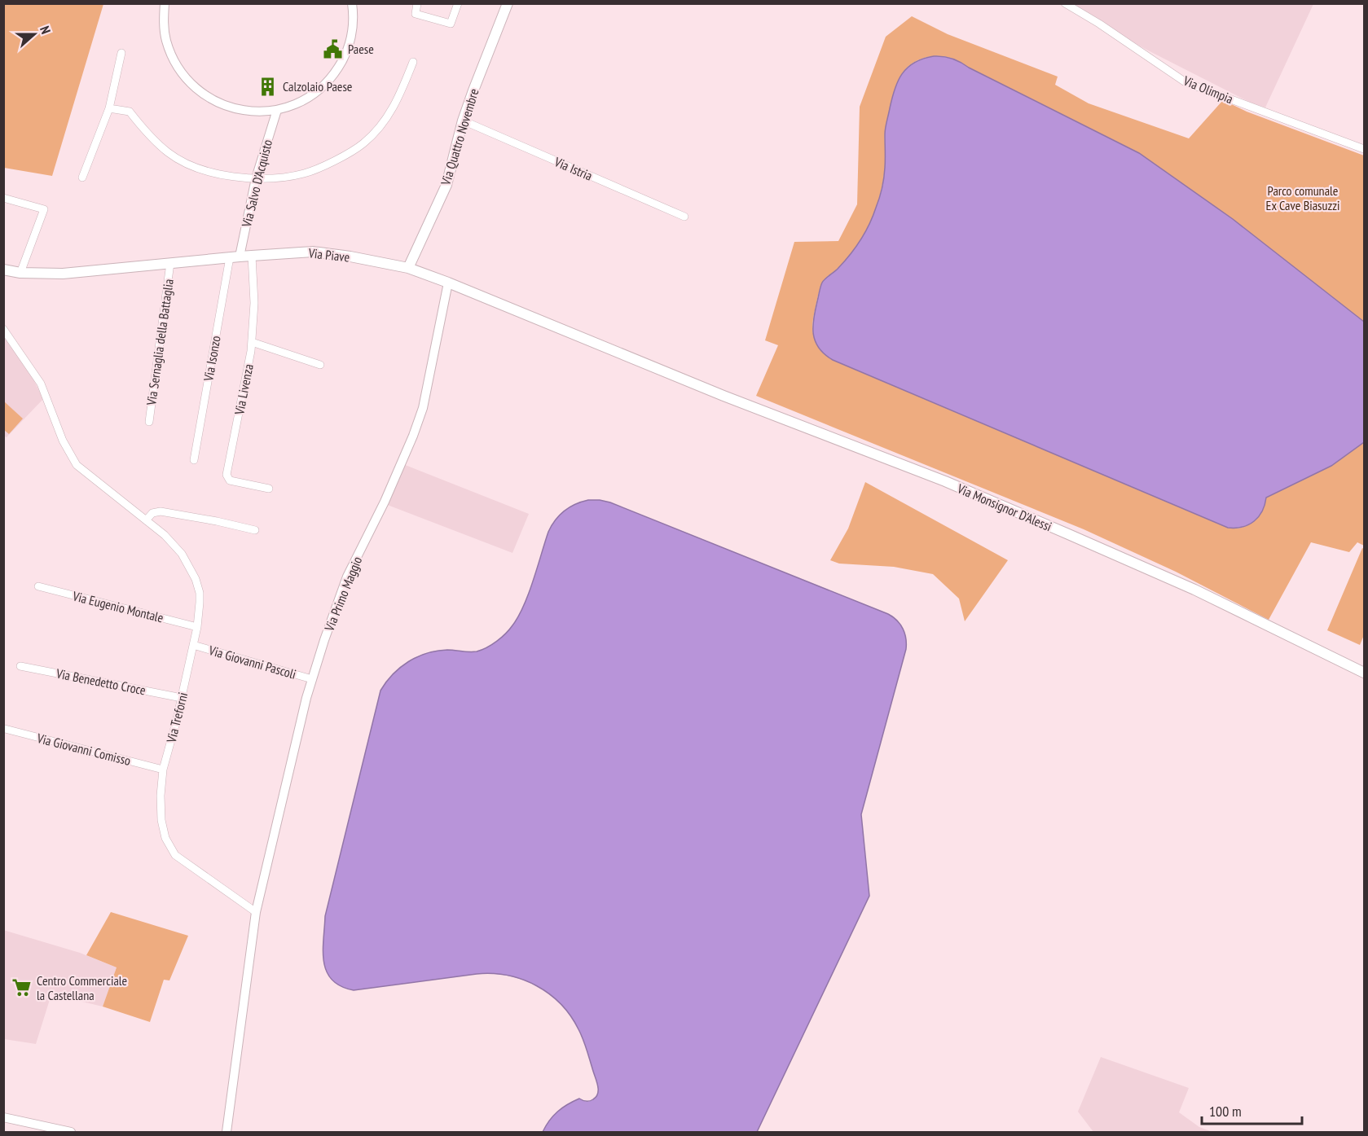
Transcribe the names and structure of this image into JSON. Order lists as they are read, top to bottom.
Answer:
{
  "streets": {
    "main road": ["Via Quattro Novembre", "Via Piave", "Via Monsignor D'Alessi"],
    "street": [
      "Via Olimpia",
      "Via Istria",
      "Via Salvo D'Acquisto",
      "Via Sernaglia della Battaglia",
      "Via Isonzo",
      "Via Livenza",
      "Via Primo Maggio",
      "Via Eugenio Montale",
      "Via Giovanni Pascoli",
      "Via Benedetto Croce",
      "Via Treforni",
      "Via Giovanni Comisso"
    ]
  },
  "crossings": [
    ["Via Quattro Novembre", "Via Istria"],
    ["Via Quattro Novembre", "Via Piave"],
    ["Via Salvo D'Acquisto", "Via Piave"],
    ["Via Salvo D'Acquisto", "Via Isonzo"],
    ["Via Piave", "Via Sernaglia della Battaglia"],
    ["Via Piave", "Via Isonzo"],
    ["Via Piave", "Via Livenza"],
    ["Via Piave", "Via Monsignor D'Alessi"],
    ["Via Piave", "Via Primo Maggio"],
    ["Via Primo Maggio", "Via Giovanni Pascoli"],
    ["Via Primo Maggio", "Via Treforni"],
    ["Via Eugenio Montale", "Via Treforni"],
    ["Via Giovanni Pascoli", "Via Treforni"],
    ["Via Benedetto Croce", "Via Treforni"],
    ["Via Treforni", "Via Giovanni Comisso"]
  ],
  "parks": ["Parco comunale Ex Cave Biasuzzi"],
  "places": {
    "public building": ["Paese"],
    "building": ["Calzolaio Paese"],
    "supermarket": ["Centro Commerciale la Castellana"]
  },
  "scale_bar": "100 m",
  "north": "right"
}
